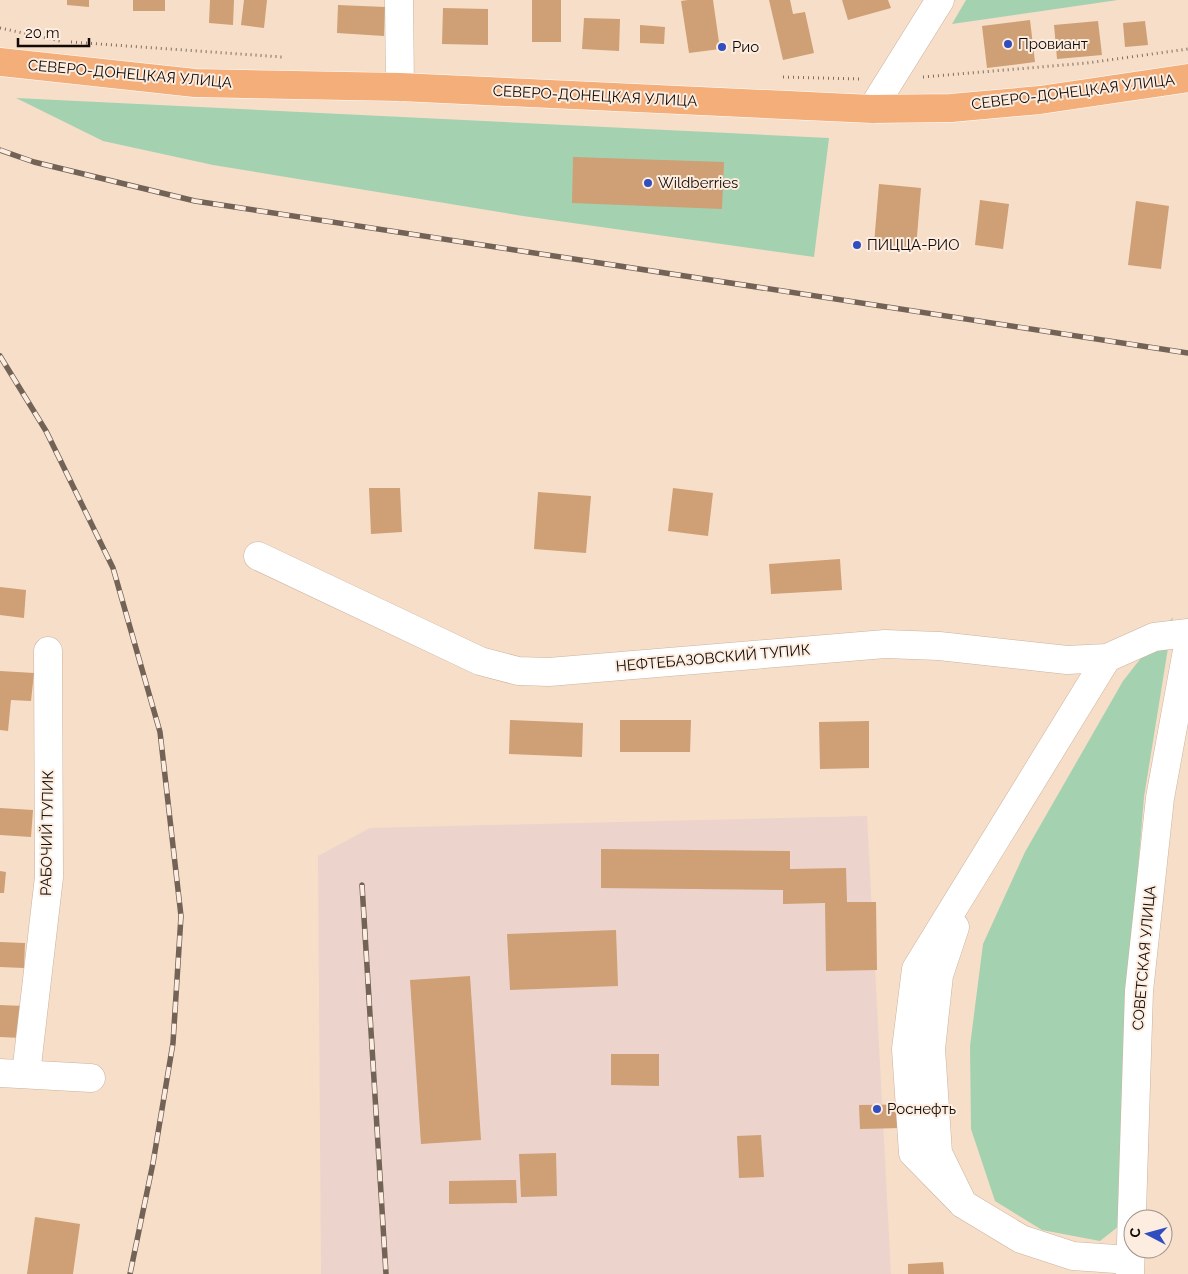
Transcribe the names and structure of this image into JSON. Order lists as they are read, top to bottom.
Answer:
{
  "streets": {
    "main road": ["СЕВЕРО-ДОНЕЦКАЯ УЛИЦА"],
    "street": ["НЕФТЕБАЗОВСКИЙ ТУПИК", "РАБОЧИЙ ТУПИК", "СОВЕТСКАЯ УЛИЦА"]
  },
  "places": [
    "Провиант",
    "Рио",
    "Wildberries",
    "ПИЦЦА-РИО",
    "Роснефть"
  ],
  "scale_bar": "20 m",
  "north": "left"
}
